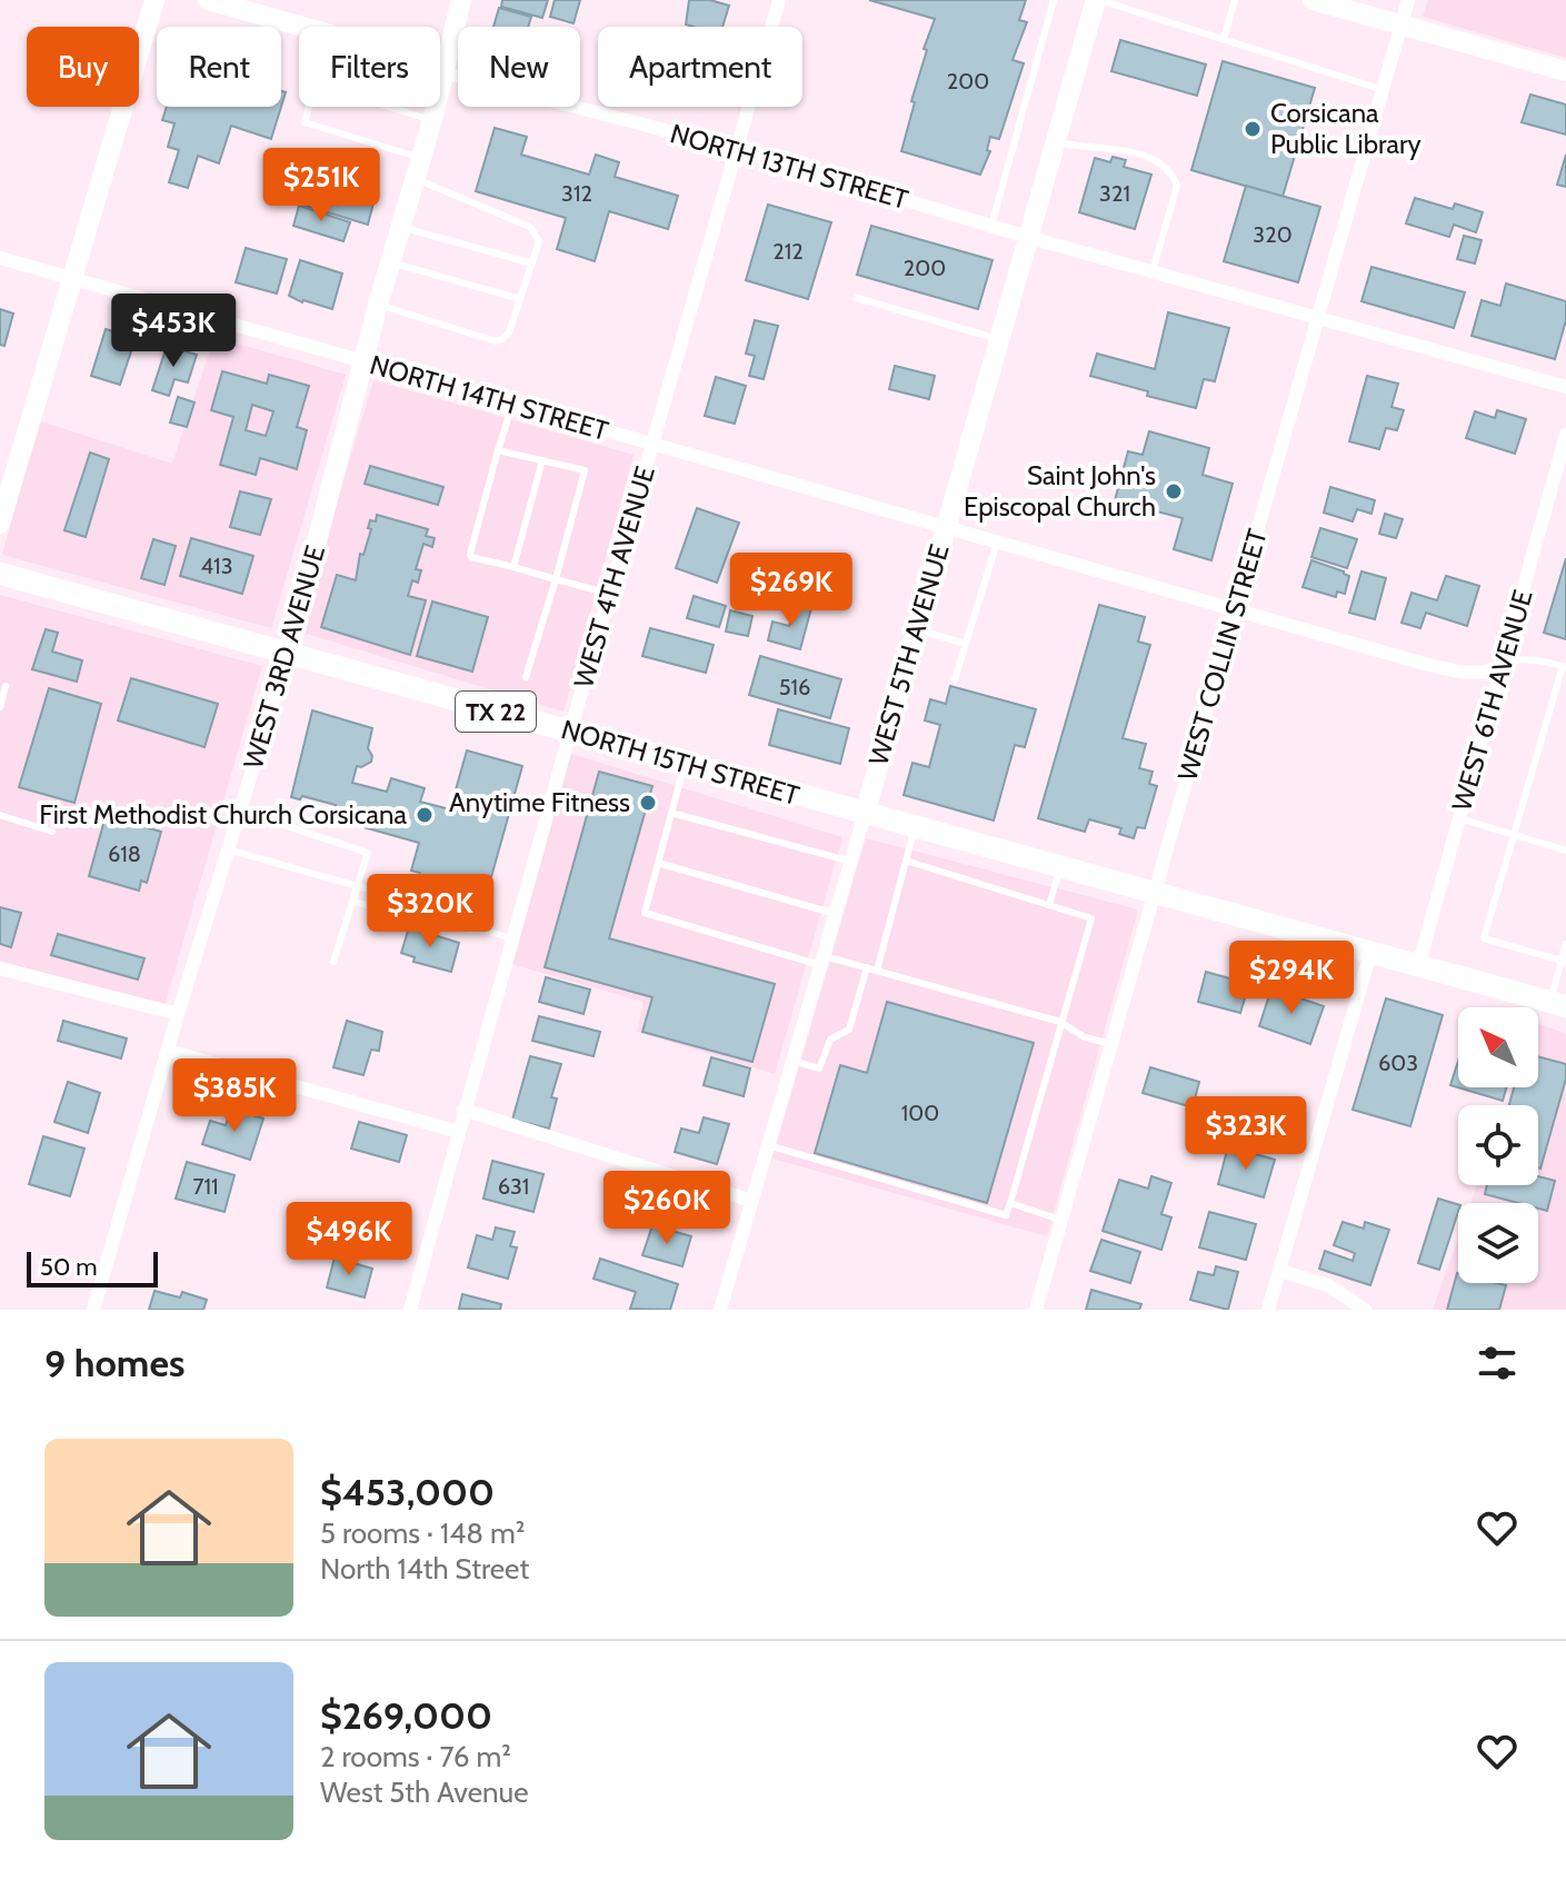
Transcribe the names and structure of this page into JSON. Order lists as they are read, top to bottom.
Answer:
{
  "streets": {
    "main road": ["TX 22", "NORTH 15TH STREET"],
    "street": [
      "NORTH 13TH STREET",
      "NORTH 14TH STREET",
      "WEST 4TH AVENUE",
      "WEST 5TH AVENUE",
      "WEST COLLIN STREET",
      "WEST 3RD AVENUE",
      "WEST 6TH AVENUE"
    ]
  },
  "crossings": [
    ["NORTH 13TH STREET", "WEST 4TH AVENUE"],
    ["NORTH 13TH STREET", "WEST 5TH AVENUE"],
    ["NORTH 13TH STREET", "WEST COLLIN STREET"],
    ["NORTH 13TH STREET", "WEST 3RD AVENUE"],
    ["NORTH 14TH STREET", "WEST 4TH AVENUE"],
    ["NORTH 14TH STREET", "WEST 5TH AVENUE"],
    ["NORTH 14TH STREET", "WEST COLLIN STREET"],
    ["NORTH 14TH STREET", "WEST 3RD AVENUE"],
    ["NORTH 14TH STREET", "WEST 6TH AVENUE"],
    ["WEST 4TH AVENUE", "NORTH 15TH STREET"],
    ["WEST 5TH AVENUE", "NORTH 15TH STREET"],
    ["WEST COLLIN STREET", "TX 22"],
    ["WEST COLLIN STREET", "NORTH 15TH STREET"],
    ["WEST 3RD AVENUE", "NORTH 15TH STREET"],
    ["WEST 6TH AVENUE", "TX 22"],
    ["TX 22", "NORTH 15TH STREET"]
  ],
  "places": [
    "Corsicana Public Library",
    "Saint John's Episcopal Church",
    "Anytime Fitness",
    "First Methodist Church Corsicana"
  ],
  "house_numbers": [
    "200",
    "312",
    "321",
    "320",
    "212",
    "200",
    "413",
    "516",
    "618",
    "603",
    "100",
    "711",
    "631"
  ],
  "scale_bar": "50 m",
  "north": "top left",
  "page": {
    "chip": [
      "Buy",
      "Rent",
      "Filters",
      "New",
      "Apartment"
    ],
    "price": [
      "$251K",
      "$453K",
      "$269K",
      "$320K",
      "$294K",
      "$385K",
      "$323K",
      "$260K",
      "$496K"
    ],
    "scale": "50 m",
    "heading": "9 homes",
    "list": [
      {
        "name": "$453,000",
        "note": "5 rooms · 148 m² · North 14th Street"
      },
      {
        "name": "$269,000",
        "note": "2 rooms · 76 m² · West 5th Avenue"
      }
    ]
  }
}
